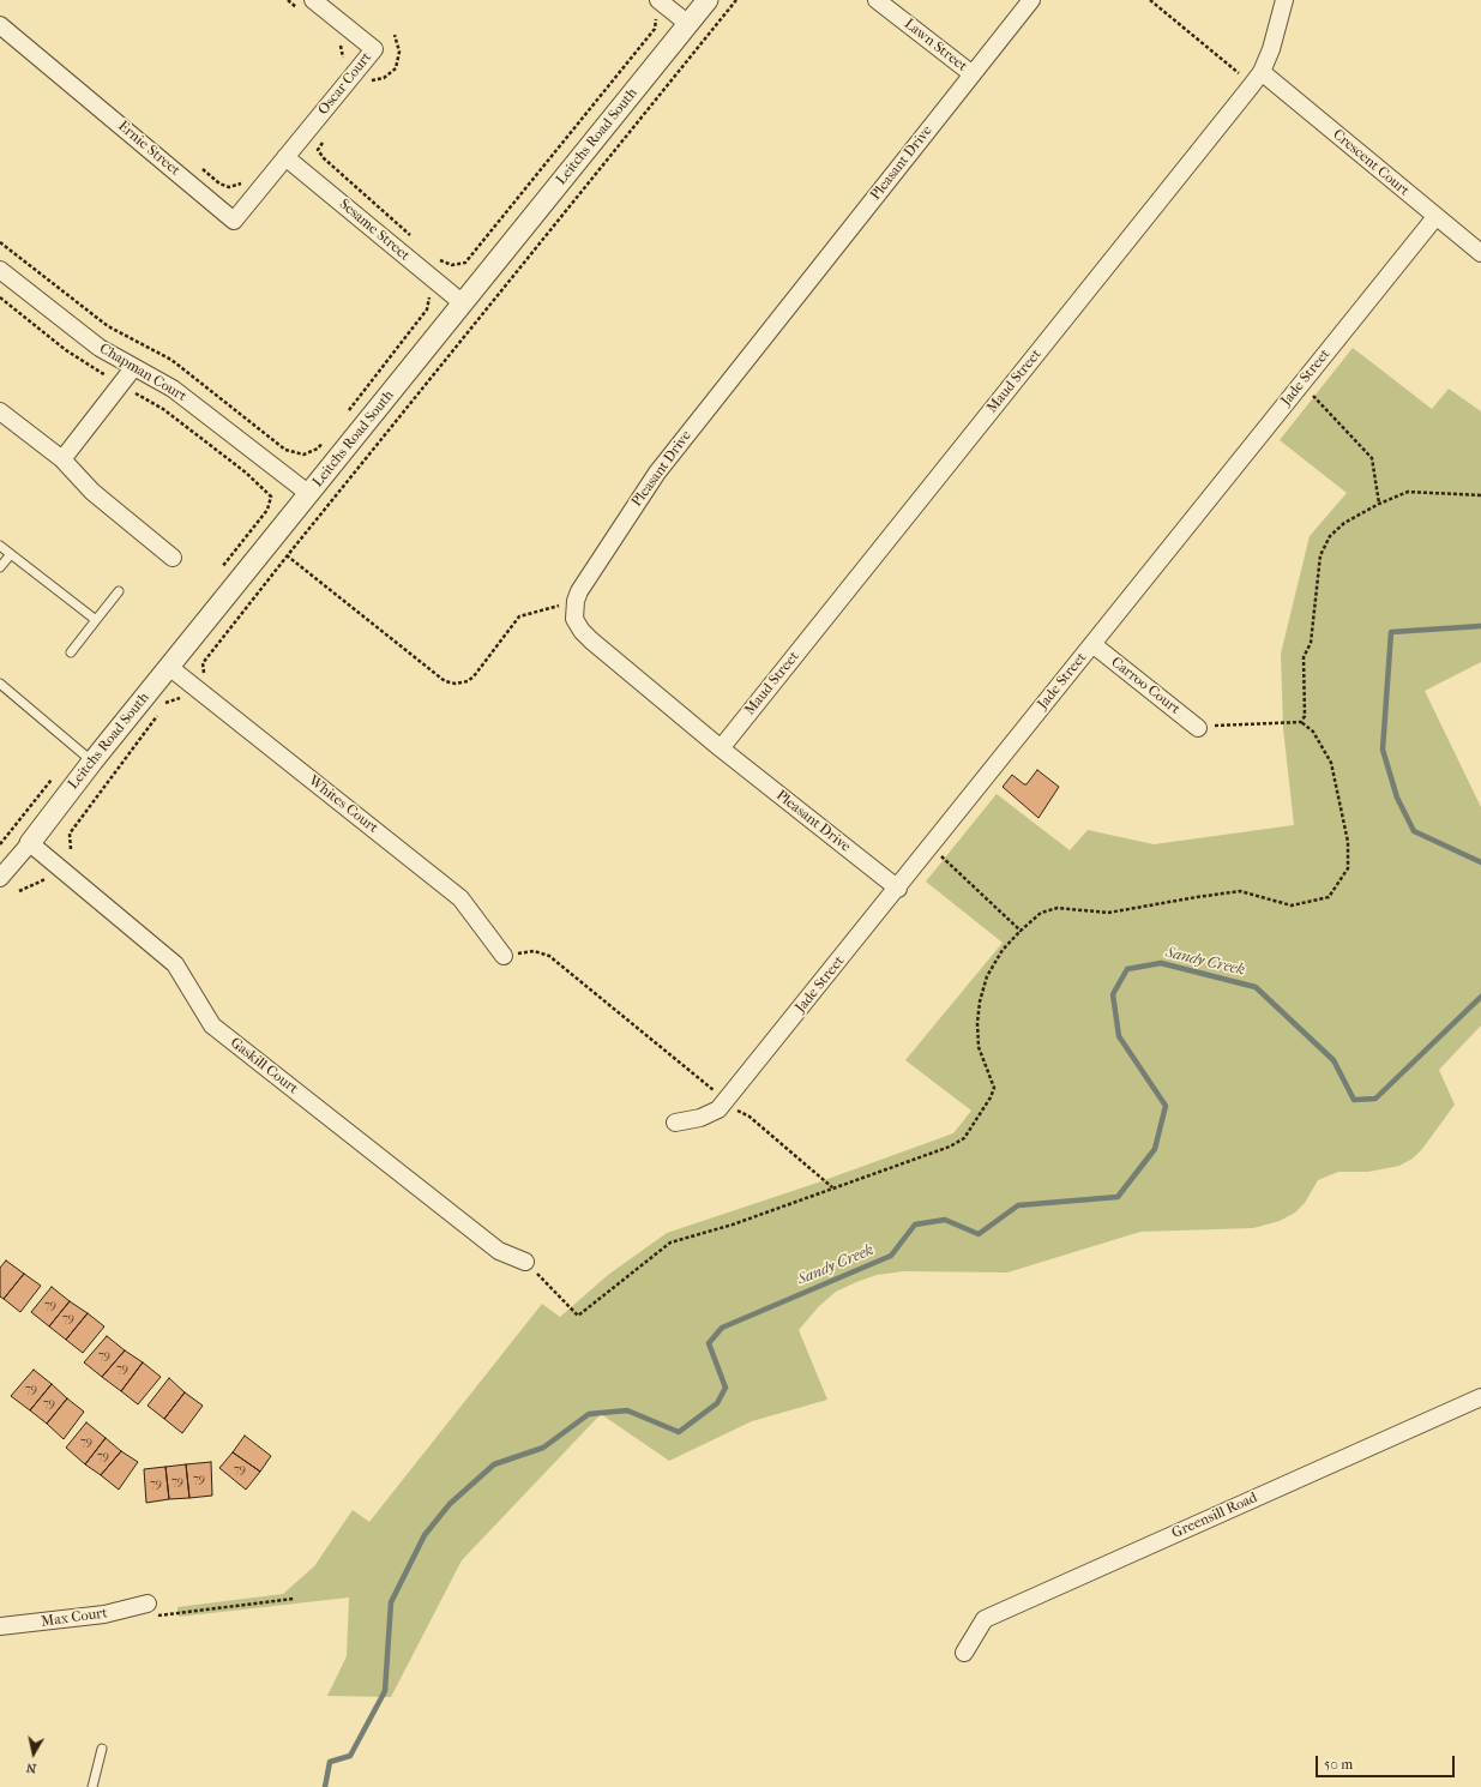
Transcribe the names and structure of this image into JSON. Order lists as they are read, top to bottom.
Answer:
{
  "streets": {
    "street": [
      "Lawn Street",
      "Oscar Court",
      "Leitchs Road South",
      "Ernie Street",
      "Pleasant Drive",
      "Crescent Court",
      "Sesame Street",
      "Chapman Court",
      "Jade Street",
      "Maud Street",
      "Carroo Court",
      "Whites Court",
      "Gaskill Court",
      "Greensill Road",
      "Max Court"
    ]
  },
  "crossings": [
    ["Lawn Street", "Pleasant Drive"],
    ["Oscar Court", "Ernie Street"],
    ["Oscar Court", "Sesame Street"],
    ["Leitchs Road South", "Sesame Street"],
    ["Leitchs Road South", "Chapman Court"],
    ["Leitchs Road South", "Whites Court"],
    ["Leitchs Road South", "Gaskill Court"],
    ["Ernie Street", "Sesame Street"],
    ["Pleasant Drive", "Jade Street"],
    ["Pleasant Drive", "Maud Street"],
    ["Crescent Court", "Jade Street"],
    ["Crescent Court", "Maud Street"],
    ["Jade Street", "Carroo Court"]
  ],
  "water": ["Sandy Creek"],
  "house_numbers": [
    "79",
    "79",
    "79",
    "79",
    "79",
    "79",
    "79",
    "79",
    "79",
    "79",
    "79",
    "79"
  ],
  "scale_bar": "50 m",
  "north": "bottom"
}
